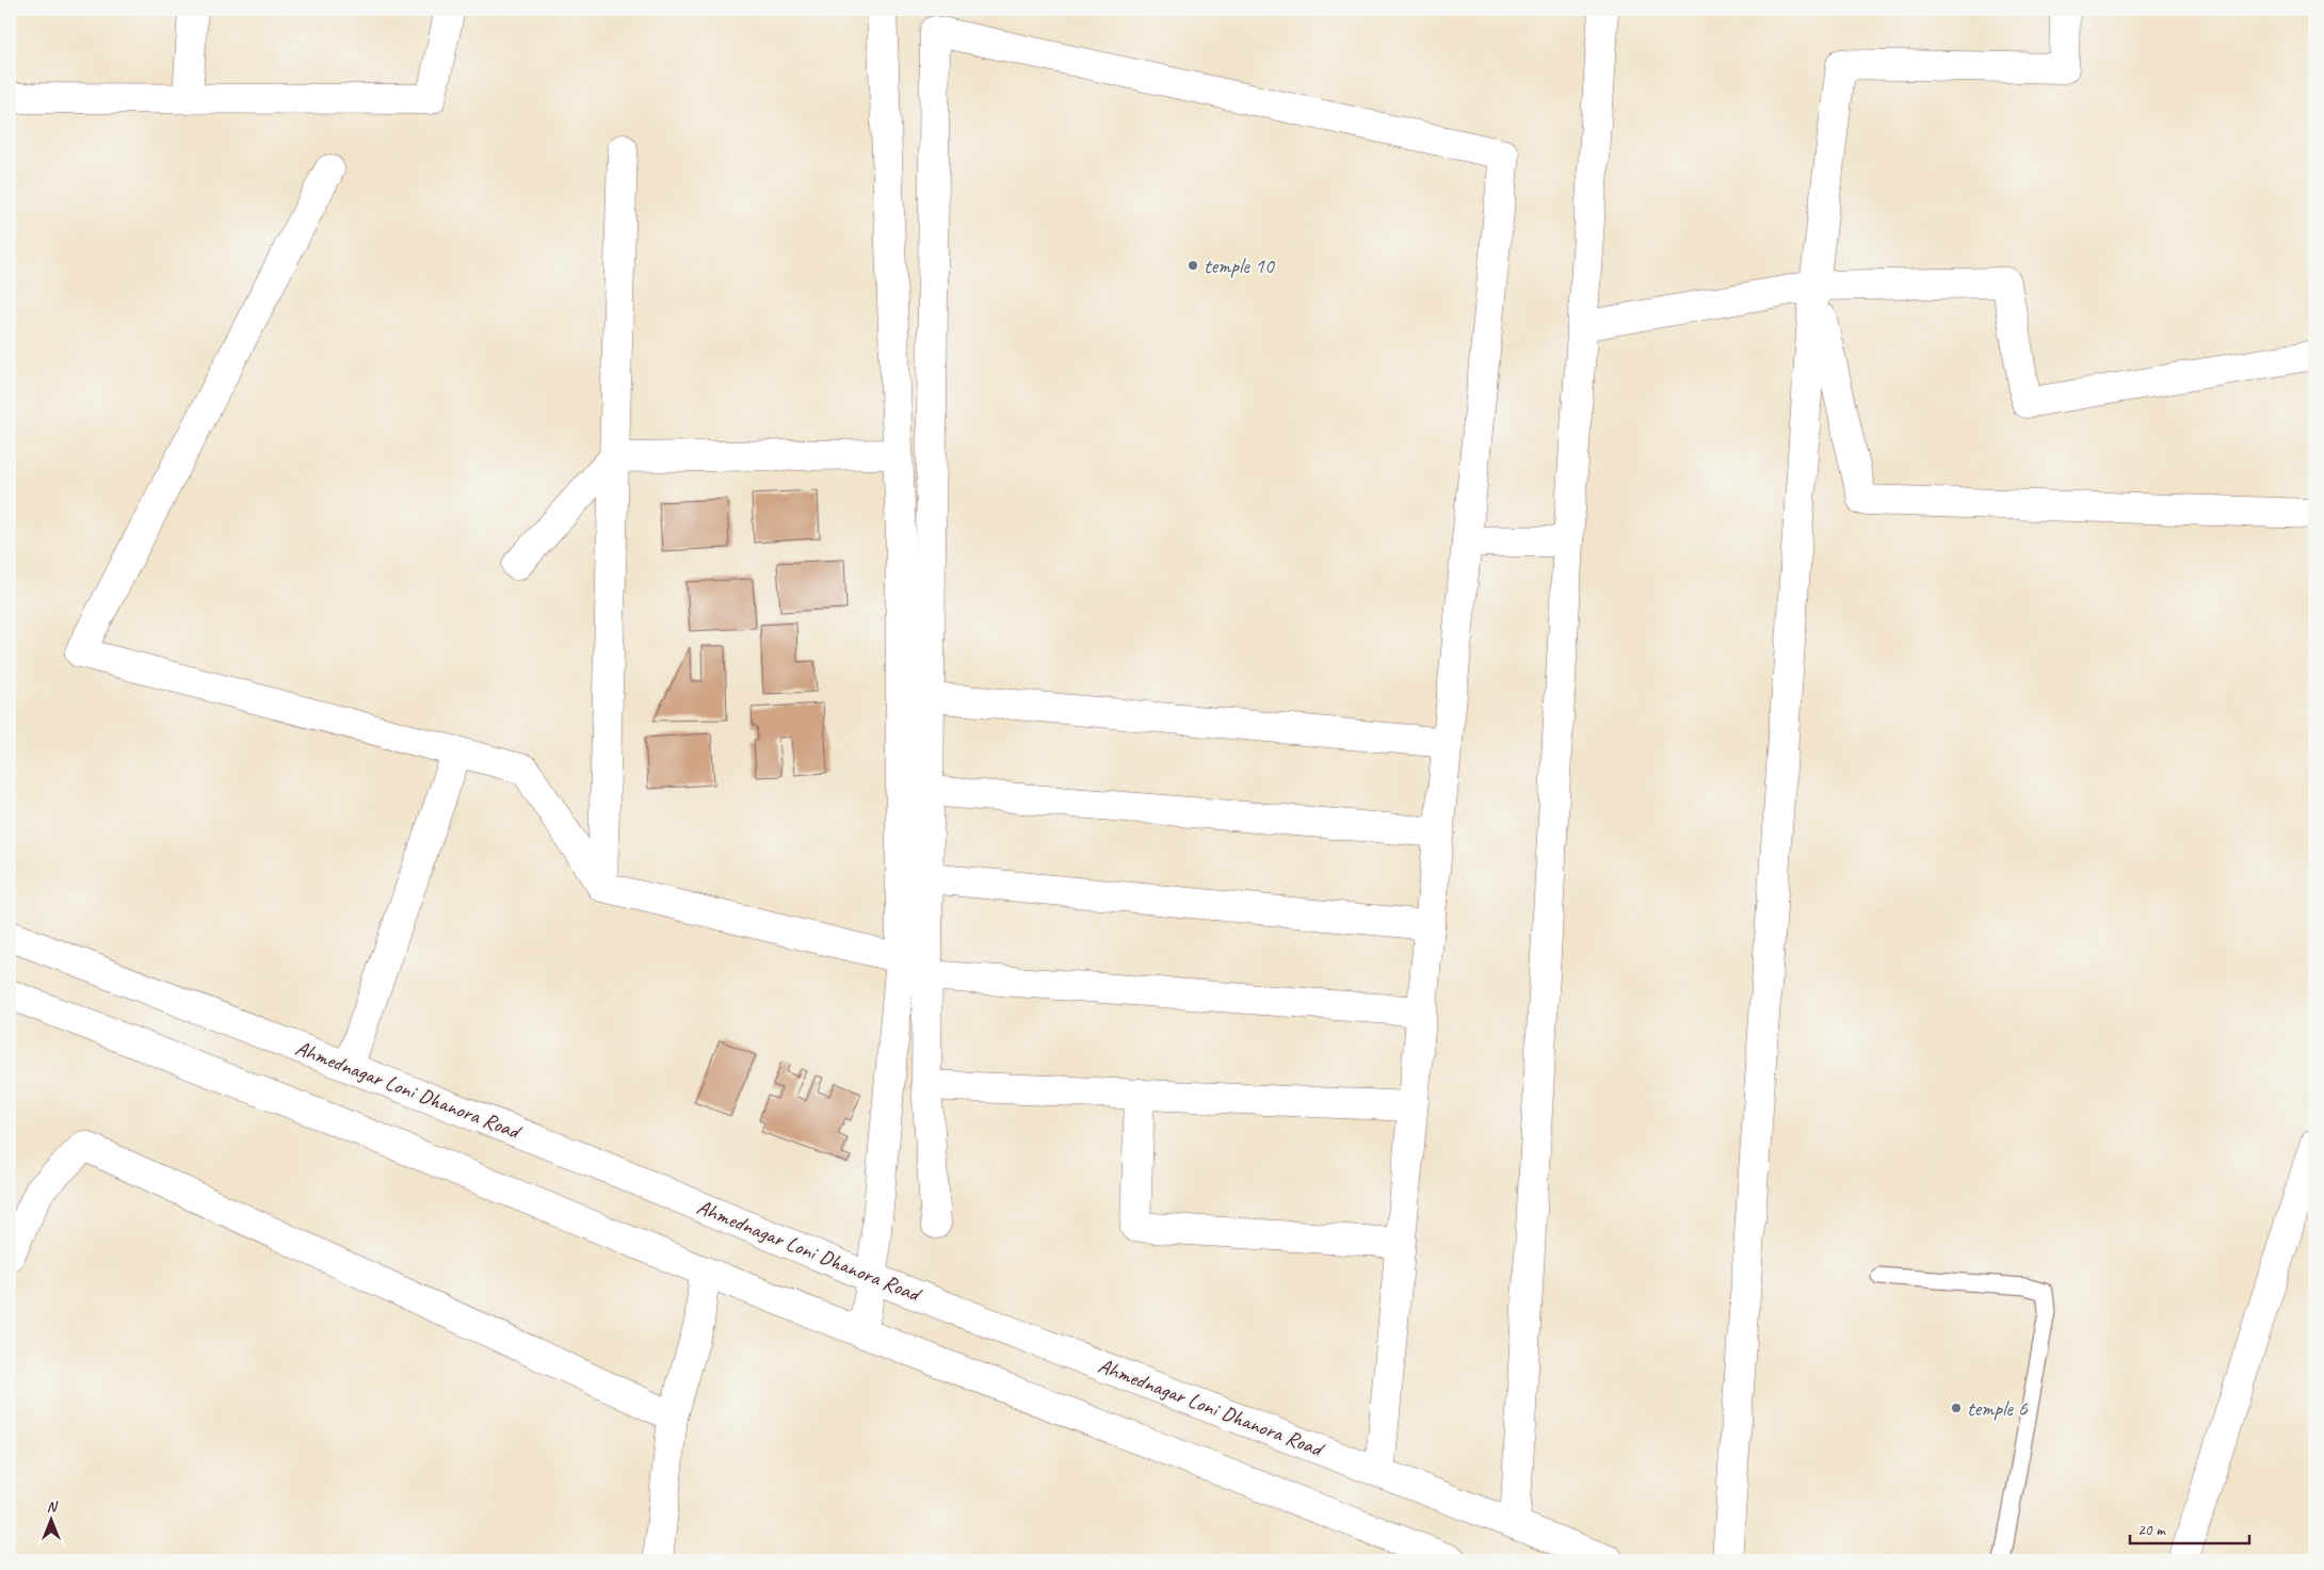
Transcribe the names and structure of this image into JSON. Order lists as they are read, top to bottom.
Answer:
{
  "streets": {
    "street": ["Ahmednagar Loni Dhanora Road"]
  },
  "places": ["temple 10", "temple 6"],
  "scale_bar": "20 m",
  "north": "top"
}
